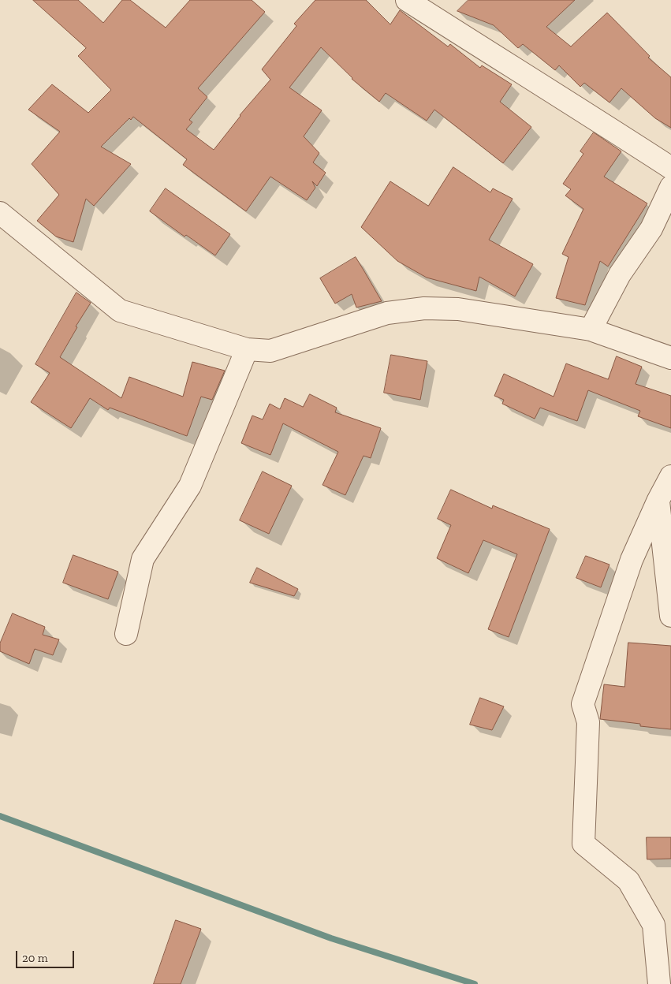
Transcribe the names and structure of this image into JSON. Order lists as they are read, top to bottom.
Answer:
{
  "scale_bar": "20 m"
}
